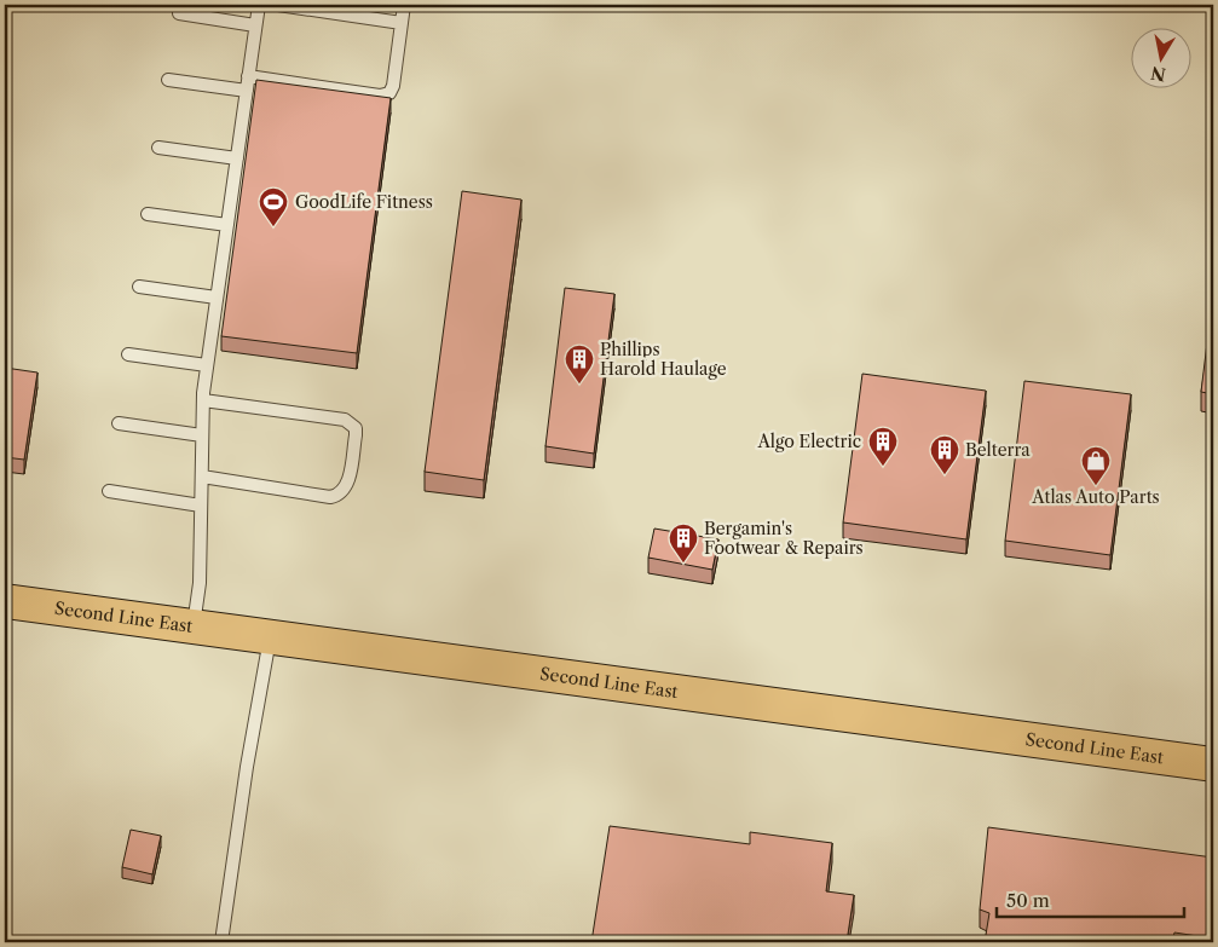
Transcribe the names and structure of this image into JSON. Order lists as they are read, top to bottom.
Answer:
{
  "streets": {
    "highway": ["Second Line East"]
  },
  "places": {
    "sports": ["GoodLife Fitness"],
    "building": [
      "Phillips Harold Haulage",
      "Algo Electric",
      "Belterra",
      "Bergamin's Footwear & Repairs"
    ],
    "shop": ["Atlas Auto Parts"]
  },
  "scale_bar": "50 m",
  "north": "bottom"
}
